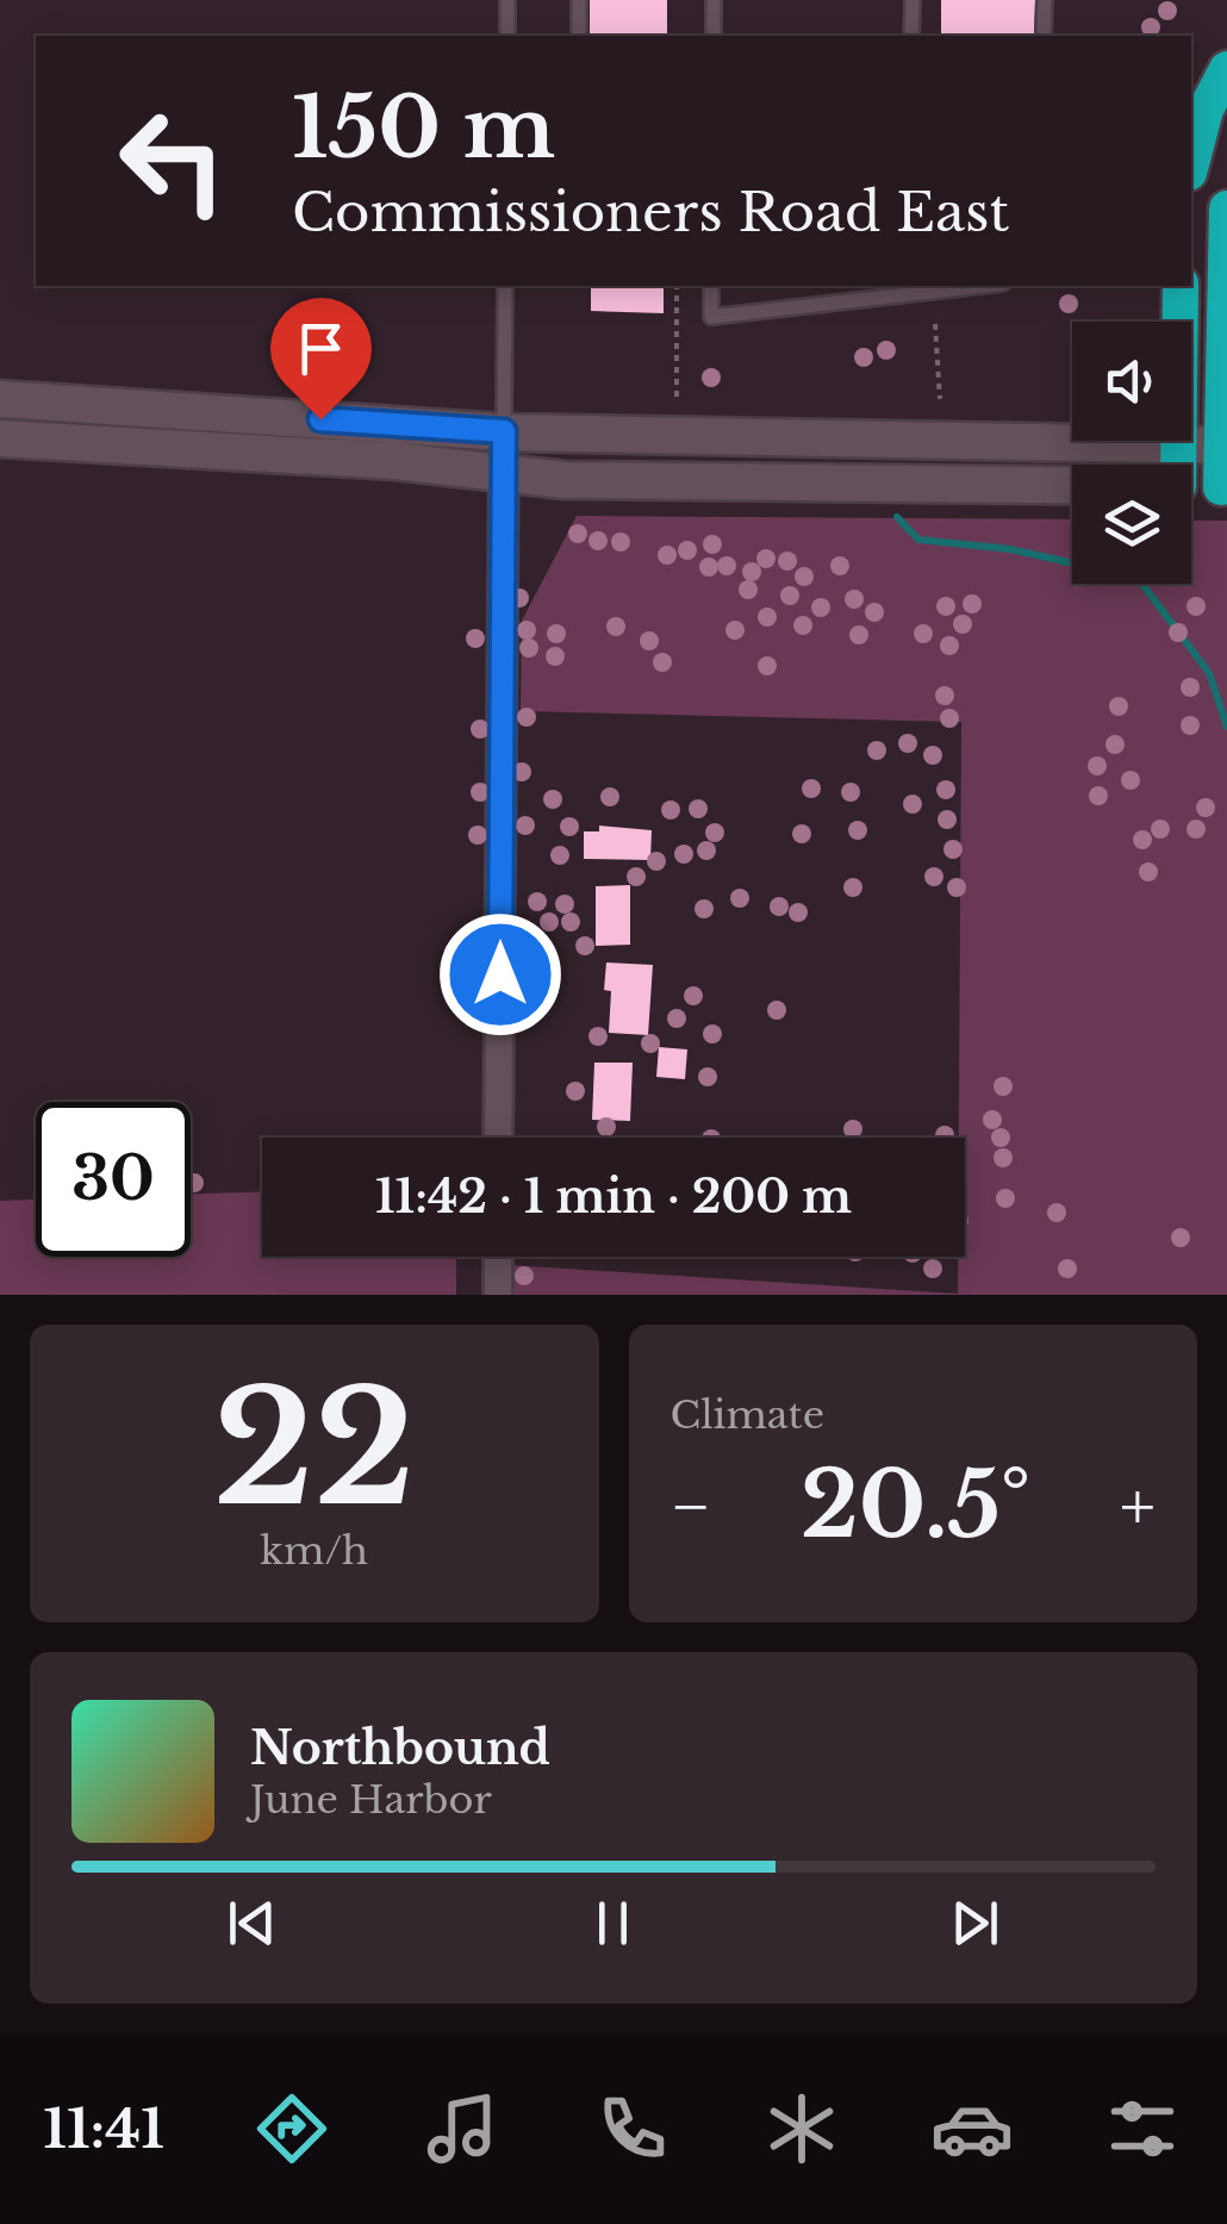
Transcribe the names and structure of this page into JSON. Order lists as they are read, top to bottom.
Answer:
{
  "page": {
    "turn": ["150 m", "Commissioners Road East"],
    "limit": "30",
    "trip": "11:42 · 1 min · 200 m",
    "tile": [
      ["22", "km/h"],
      "Climate"
    ],
    "heat": ["−", "20.5°", "+"],
    "song": ["Northbound", "June Harbor"],
    "tabs": "11:41"
  }
}
